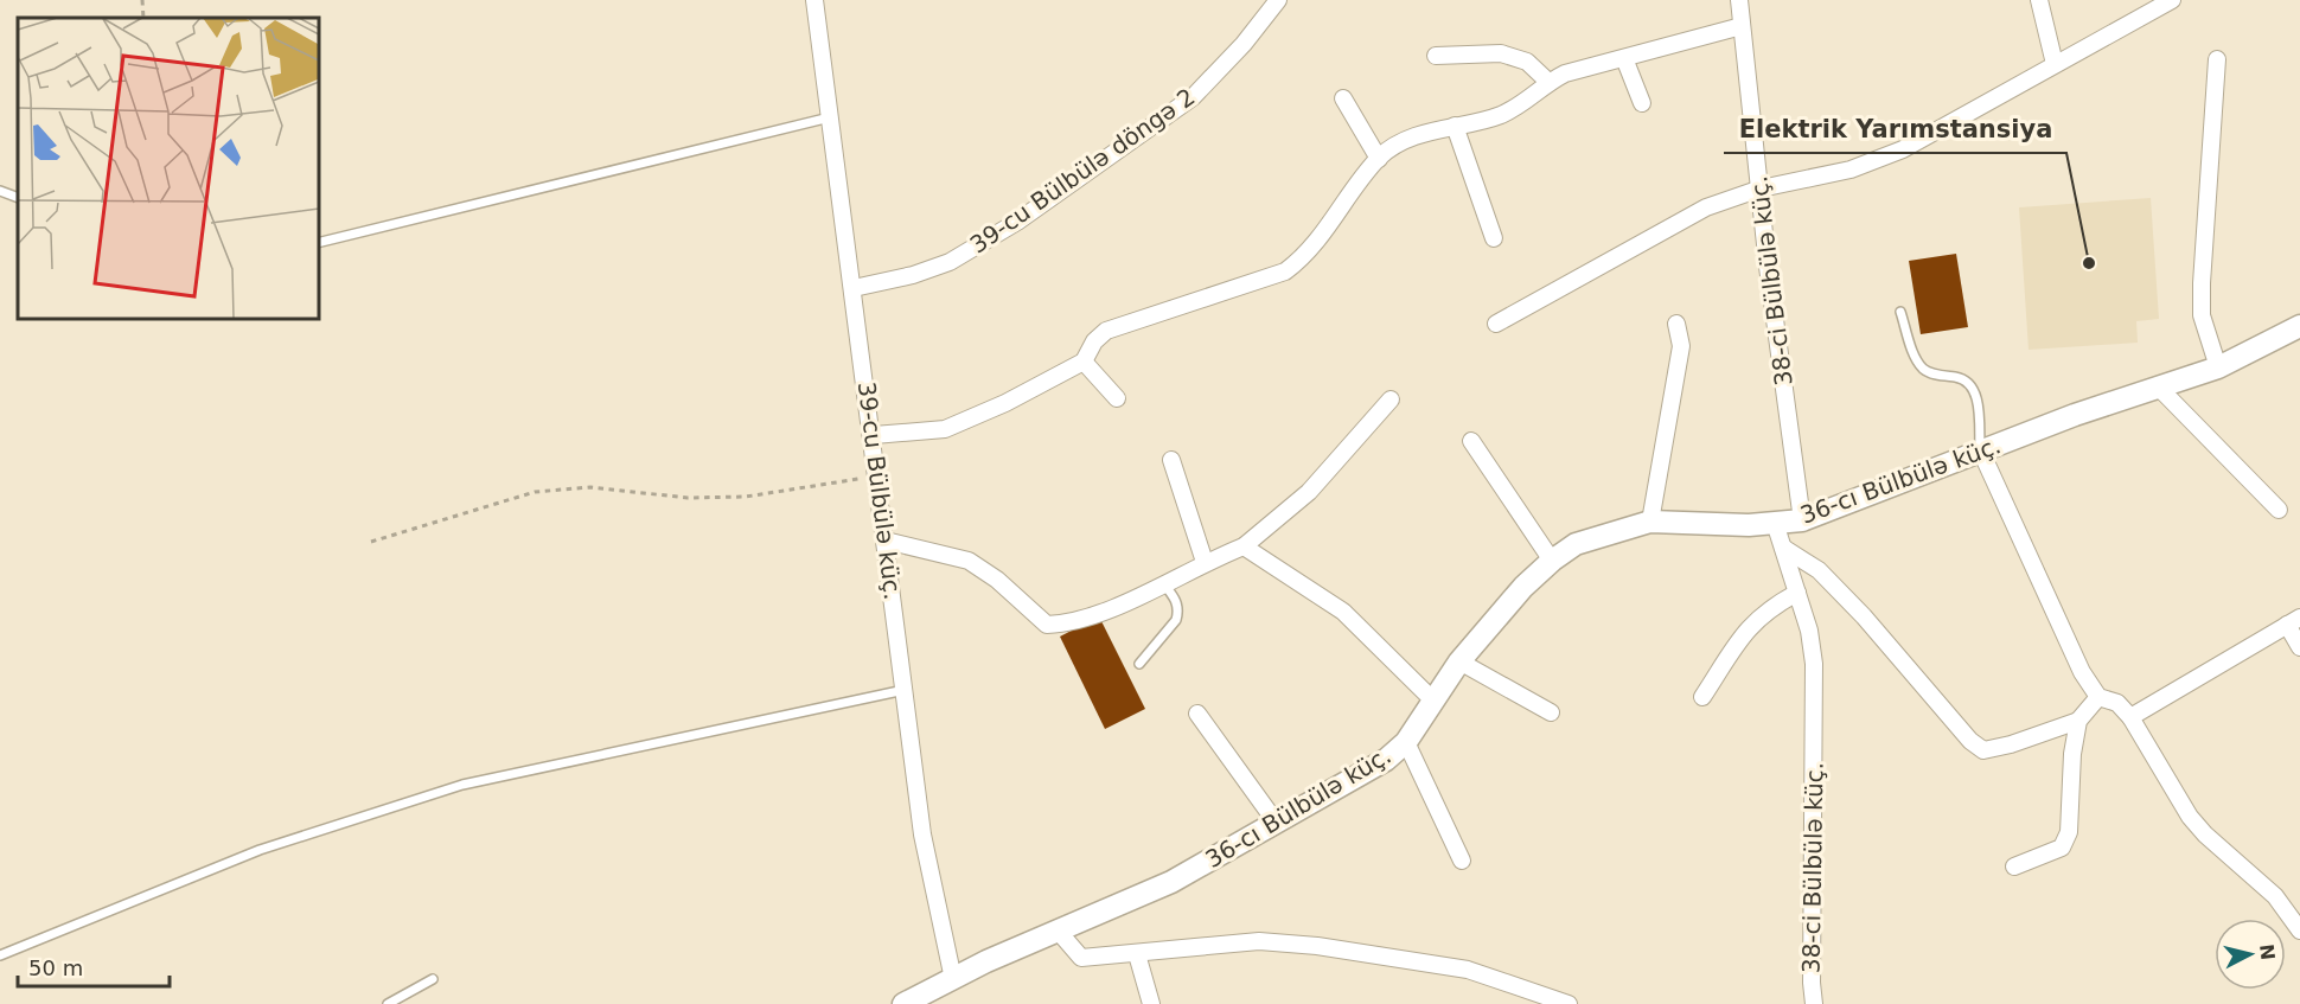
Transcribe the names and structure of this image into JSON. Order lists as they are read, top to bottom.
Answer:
{
  "streets": {
    "street": [
      "39-cu Bülbülə döngə 2",
      "38-ci Bülbülə küç.",
      "36-cı Bülbülə küç.",
      "39-cu Bülbülə küç."
    ]
  },
  "crossings": [
    ["39-cu Bülbülə döngə 2", "39-cu Bülbülə küç."],
    ["38-ci Bülbülə küç.", "36-cı Bülbülə küç."],
    ["36-cı Bülbülə küç.", "39-cu Bülbülə küç."]
  ],
  "places": ["Elektrik Yarımstansiya"],
  "scale_bar": "50 m",
  "north": "right"
}
